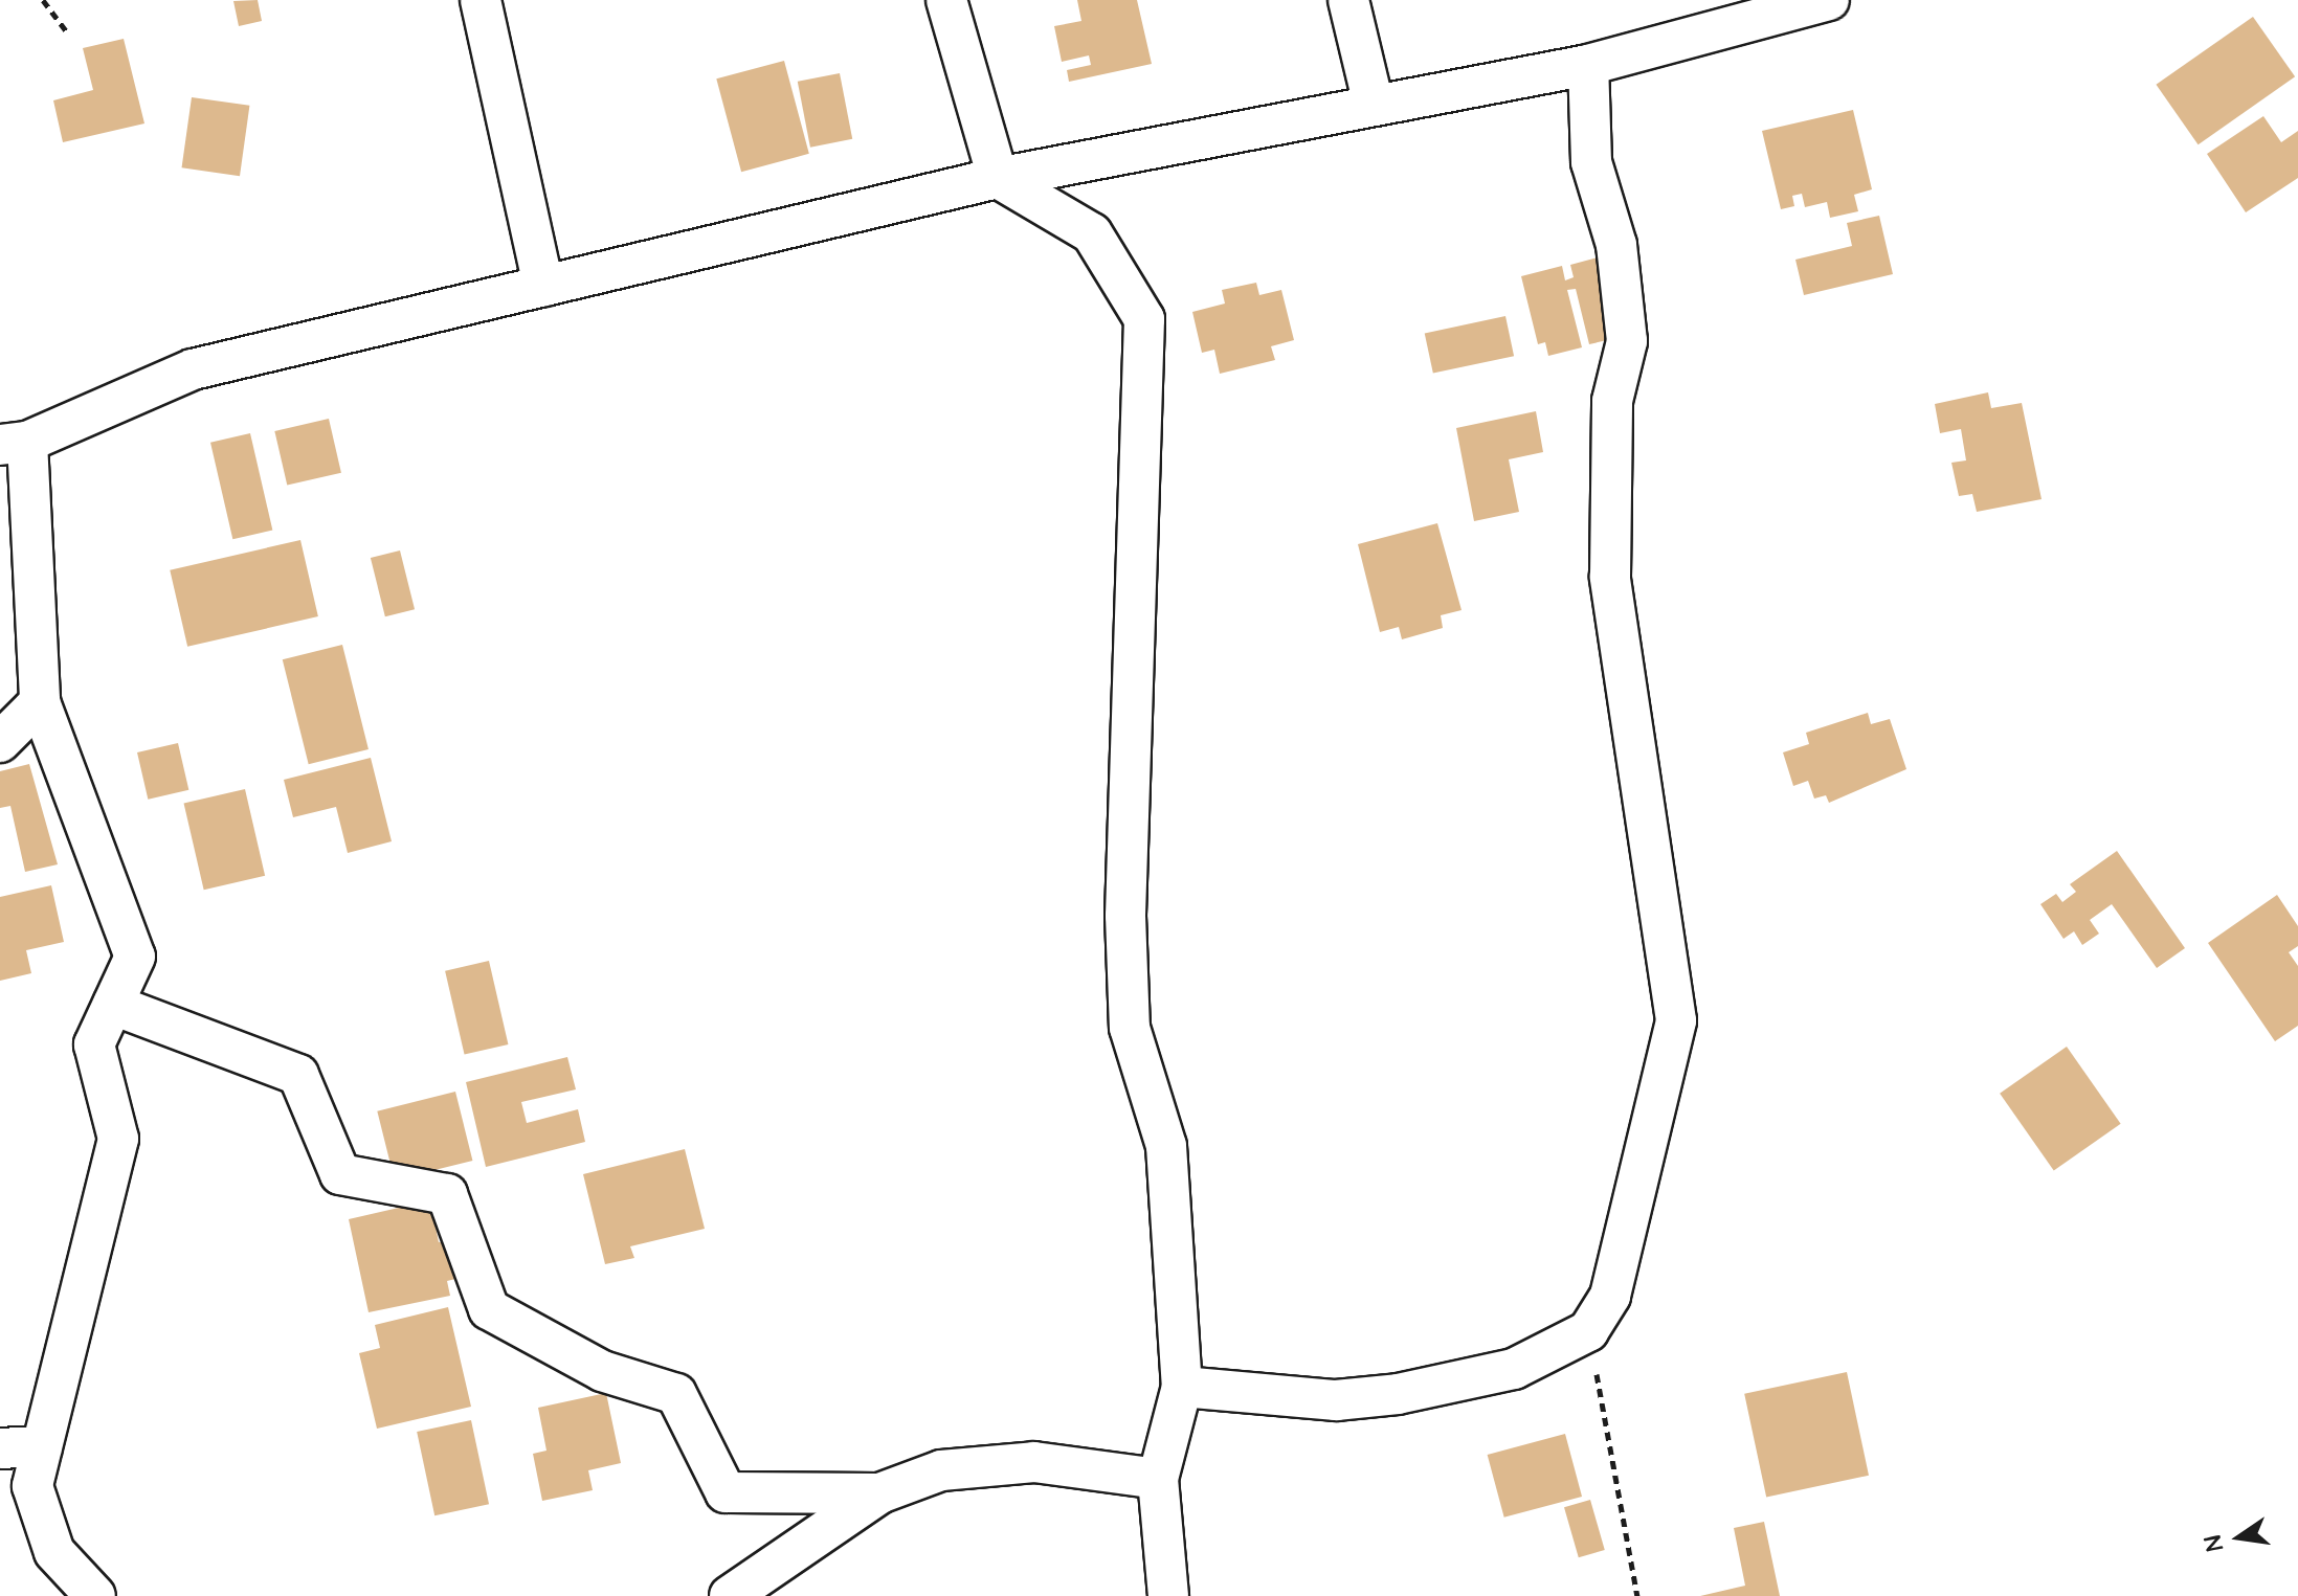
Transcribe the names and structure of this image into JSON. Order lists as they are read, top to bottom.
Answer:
{
  "north": "left"
}
